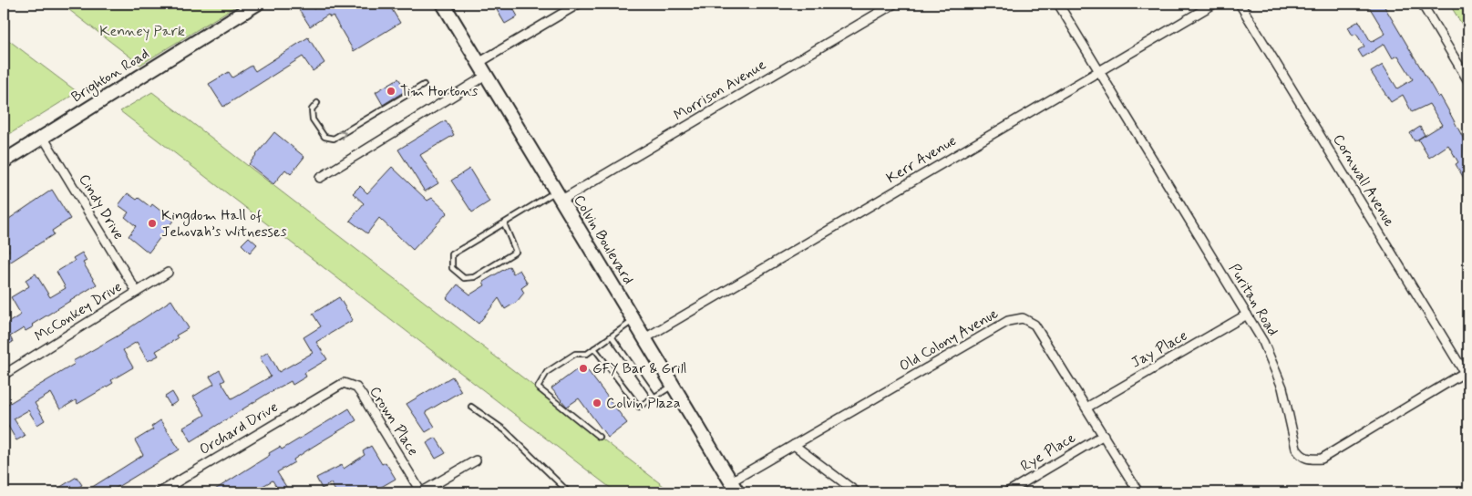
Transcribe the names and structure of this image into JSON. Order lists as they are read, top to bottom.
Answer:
{
  "streets": {
    "street": [
      "Brighton Road",
      "Morrison Avenue",
      "Kerr Avenue",
      "Cornwall Avenue",
      "Cindy Drive",
      "Colvin Boulevard",
      "Puritan Road",
      "McConkey Drive",
      "Old Colony Avenue",
      "Jay Place",
      "Crown Place",
      "Orchard Drive",
      "Rye Place"
    ]
  },
  "crossings": [
    ["Brighton Road", "Cindy Drive"],
    ["Morrison Avenue", "Colvin Boulevard"],
    ["Kerr Avenue", "Colvin Boulevard"],
    ["Kerr Avenue", "Puritan Road"],
    ["Cornwall Avenue", "Puritan Road"],
    ["Cindy Drive", "McConkey Drive"],
    ["Colvin Boulevard", "Old Colony Avenue"],
    ["Puritan Road", "Jay Place"],
    ["Old Colony Avenue", "Jay Place"],
    ["Old Colony Avenue", "Rye Place"],
    ["Crown Place", "Orchard Drive"]
  ],
  "parks": ["Kenney Park"],
  "places": [
    "Tim Hortons",
    "Kingdom Hall of Jehovah’s Witnesses",
    "GFY Bar & Grill",
    "Colvin Plaza"
  ]
}
